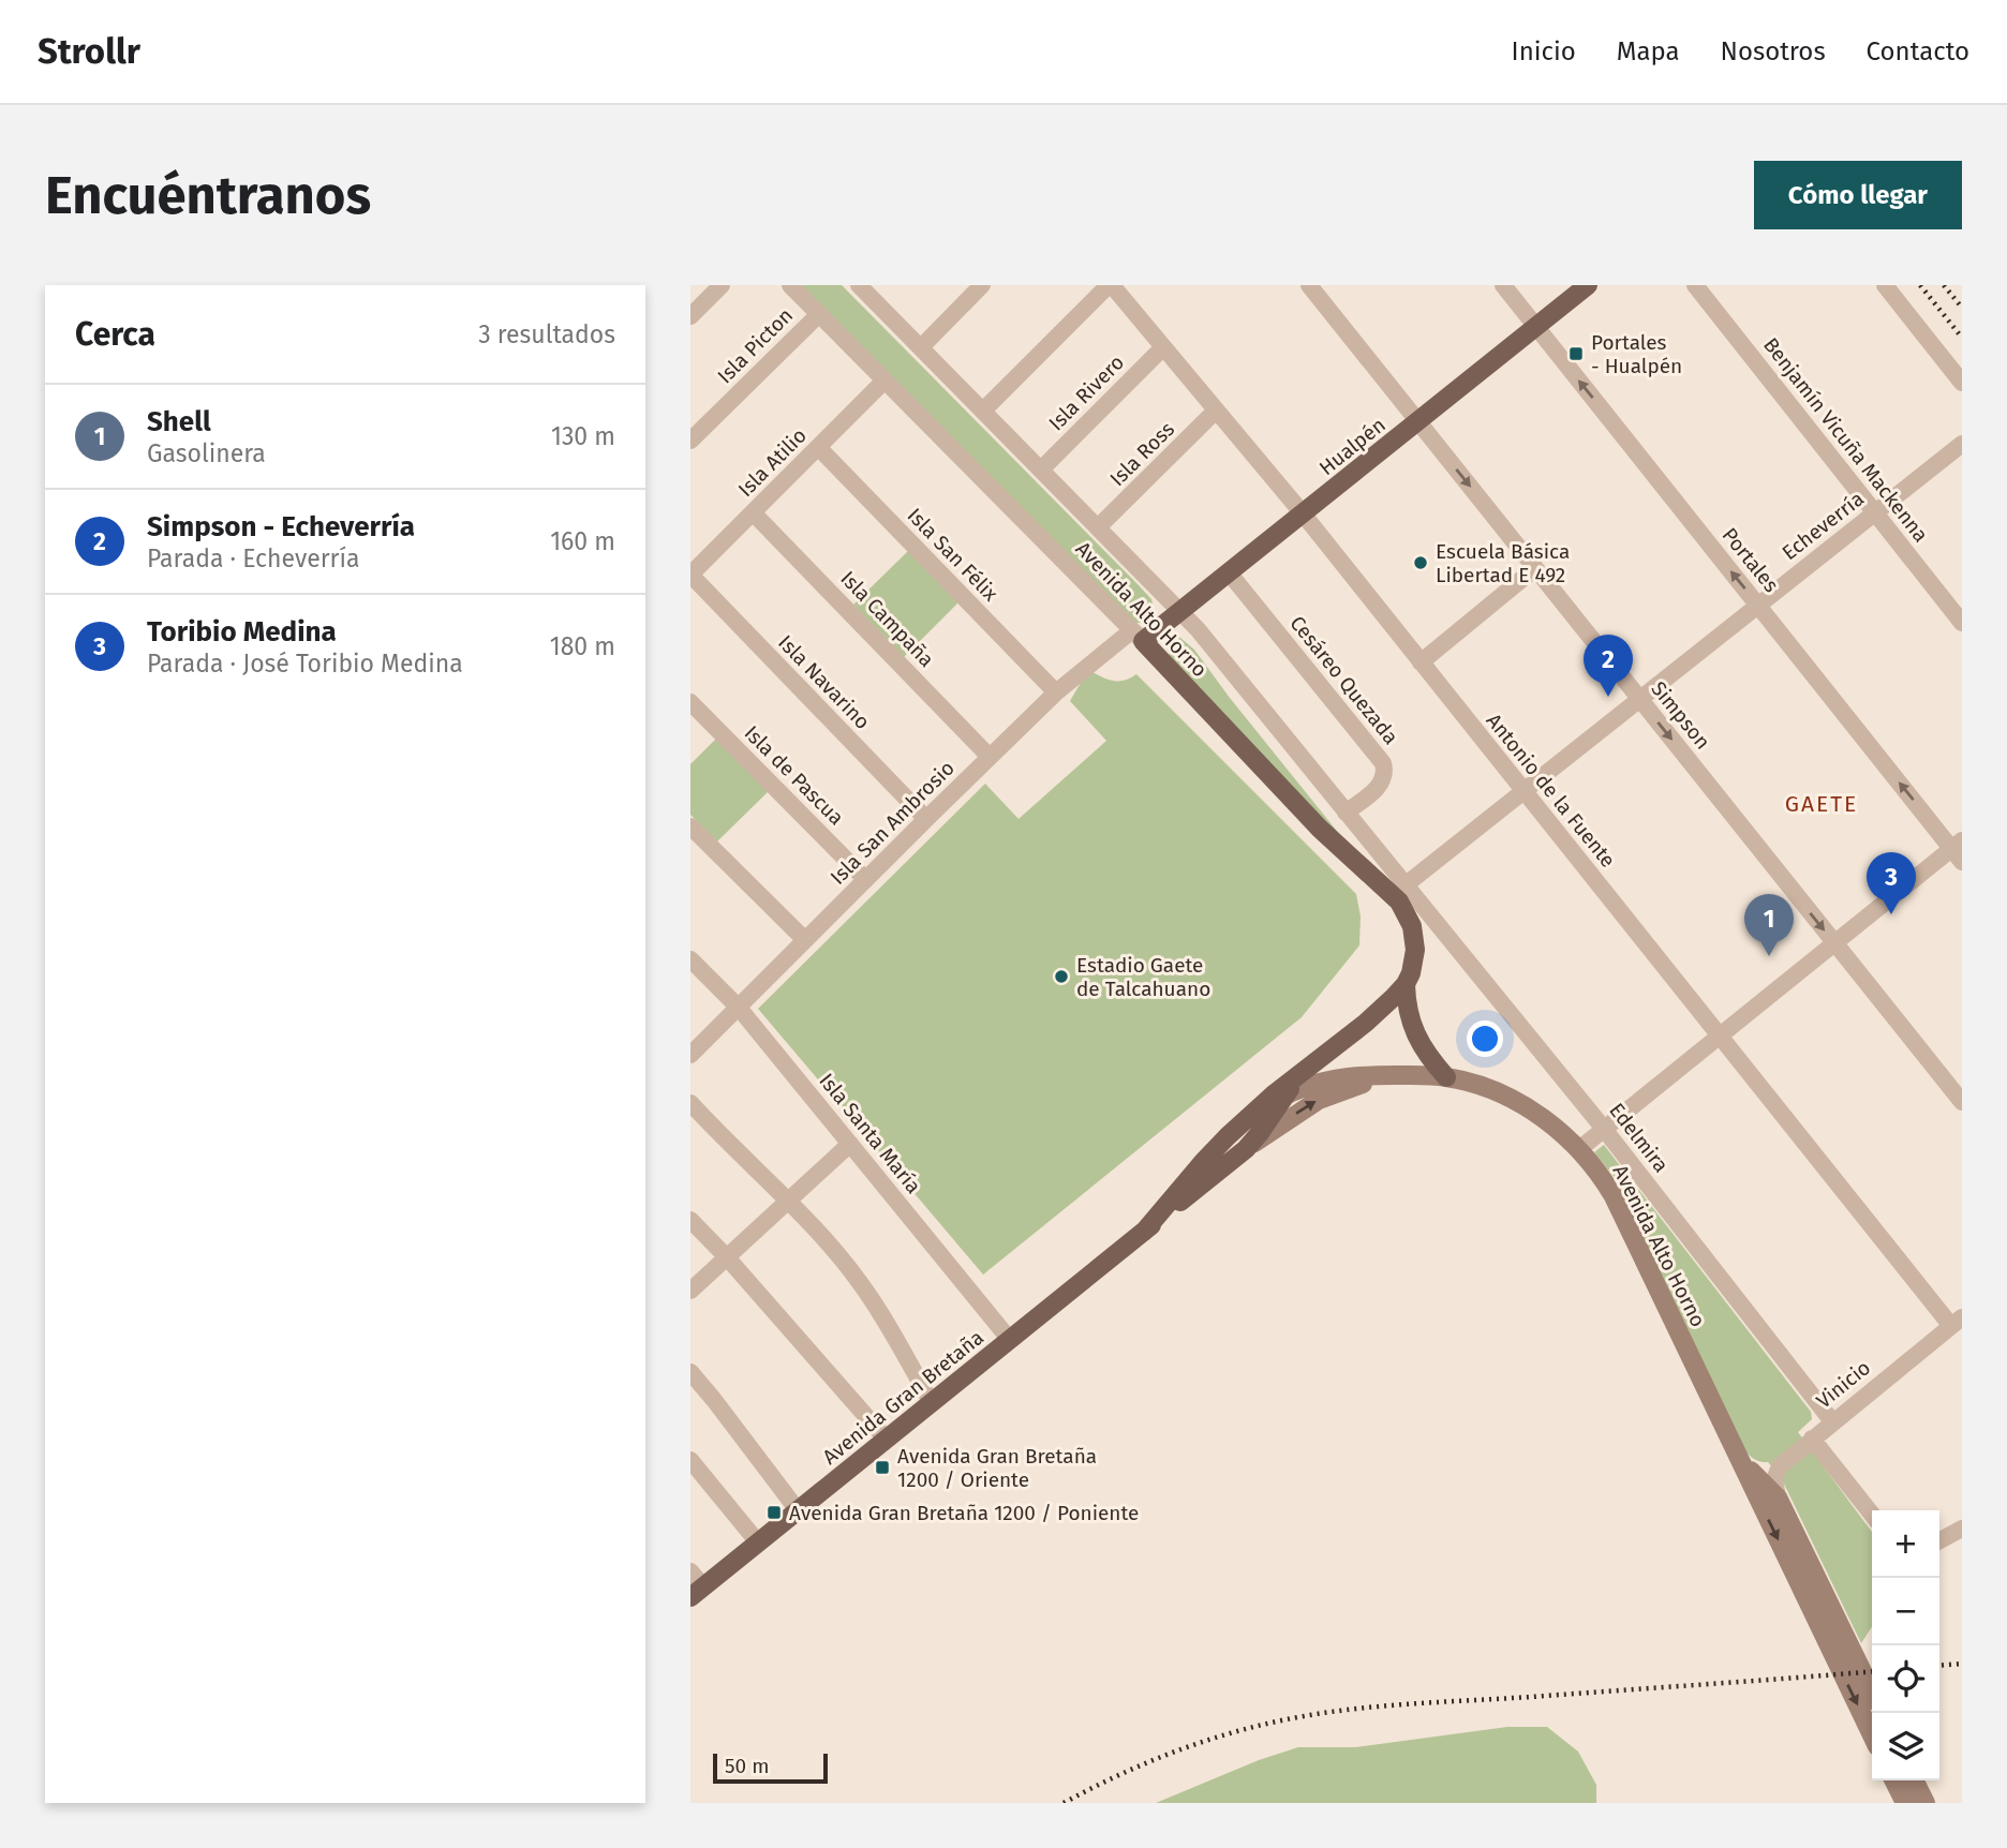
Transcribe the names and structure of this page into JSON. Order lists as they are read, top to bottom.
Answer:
{
  "streets": {
    "main road": ["Hualpén", "Avenida Alto Horno", "Avenida Gran Bretaña"],
    "street": [
      "Isla Picton",
      "Isla Rivero",
      "Benjamín Vicuña Mackenna",
      "Isla Ross",
      "Isla Atilio",
      "Echeverría",
      "Isla San Félix",
      "Portales",
      "Isla Campaña",
      "Cesáreo Quezada",
      "Isla Navarino",
      "Simpson",
      "Isla de Pascua",
      "Antonio de la Fuente",
      "Isla San Ambrosio",
      "Isla Santa María",
      "Edelmira",
      "Vinicio"
    ]
  },
  "crossings": [
    ["Isla Picton", "Avenida Alto Horno"],
    ["Isla Rivero", "Avenida Alto Horno"],
    ["Isla Rivero", "Antonio de la Fuente"],
    ["Benjamín Vicuña Mackenna", "Echeverría"],
    ["Hualpén", "Portales"],
    ["Hualpén", "Avenida Alto Horno"],
    ["Hualpén", "Cesáreo Quezada"],
    ["Hualpén", "Simpson"],
    ["Hualpén", "Antonio de la Fuente"],
    ["Hualpén", "Isla San Ambrosio"],
    ["Isla Ross", "Avenida Alto Horno"],
    ["Isla Ross", "Antonio de la Fuente"],
    ["Isla Atilio", "Isla San Félix"],
    ["Isla Atilio", "Avenida Alto Horno"],
    ["Isla Atilio", "Isla Campaña"],
    ["Isla Atilio", "Isla Navarino"],
    ["Echeverría", "Portales"],
    ["Echeverría", "Avenida Alto Horno"],
    ["Echeverría", "Simpson"],
    ["Echeverría", "Antonio de la Fuente"],
    ["Echeverría", "Edelmira"],
    ["Isla San Félix", "Isla San Ambrosio"],
    ["Avenida Alto Horno", "Cesáreo Quezada"],
    ["Avenida Alto Horno", "Isla San Ambrosio"],
    ["Avenida Alto Horno", "Edelmira"],
    ["Avenida Alto Horno", "Vinicio"],
    ["Avenida Alto Horno", "Avenida Gran Bretaña"],
    ["Isla Campaña", "Isla San Ambrosio"],
    ["Isla Navarino", "Isla San Ambrosio"],
    ["Isla de Pascua", "Isla San Ambrosio"],
    ["Antonio de la Fuente", "Vinicio"],
    ["Isla San Ambrosio", "Isla Santa María"],
    ["Isla Santa María", "Avenida Gran Bretaña"],
    ["Edelmira", "Vinicio"]
  ],
  "one_way": ["Portales", "Simpson"],
  "districts": ["GAETE"],
  "places": {
    "transit": ["Portales - Hualpén", "Avenida Gran Bretaña 1200 / Oriente", "Avenida Gran Bretaña 1200 / Poniente"],
    "other": ["Escuela Básica Libertad E 492", "Estadio Gaete de Talcahuano"]
  },
  "scale_bar": "50 m",
  "page": {
    "header": "Strollr",
    "nav": [
      "Inicio",
      "Mapa",
      "Nosotros",
      "Contacto"
    ],
    "buttons": "Cómo llegar",
    "title": "Encuéntranos",
    "heading": ["Cerca", "3 resultados"],
    "list": [
      {
        "mark": "1",
        "name": "Shell",
        "note": "Gasolinera",
        "value": "130 m"
      },
      {
        "mark": "2",
        "name": "Simpson - Echeverría",
        "note": "Parada · Echeverría",
        "value": "160 m"
      },
      {
        "mark": "3",
        "name": "Toribio Medina",
        "note": "Parada · José Toribio Medina",
        "value": "180 m"
      }
    ],
    "pins": ["2", "3", "1"],
    "map_buttons": ["+", "−"],
    "scale": "50 m"
  }
}
